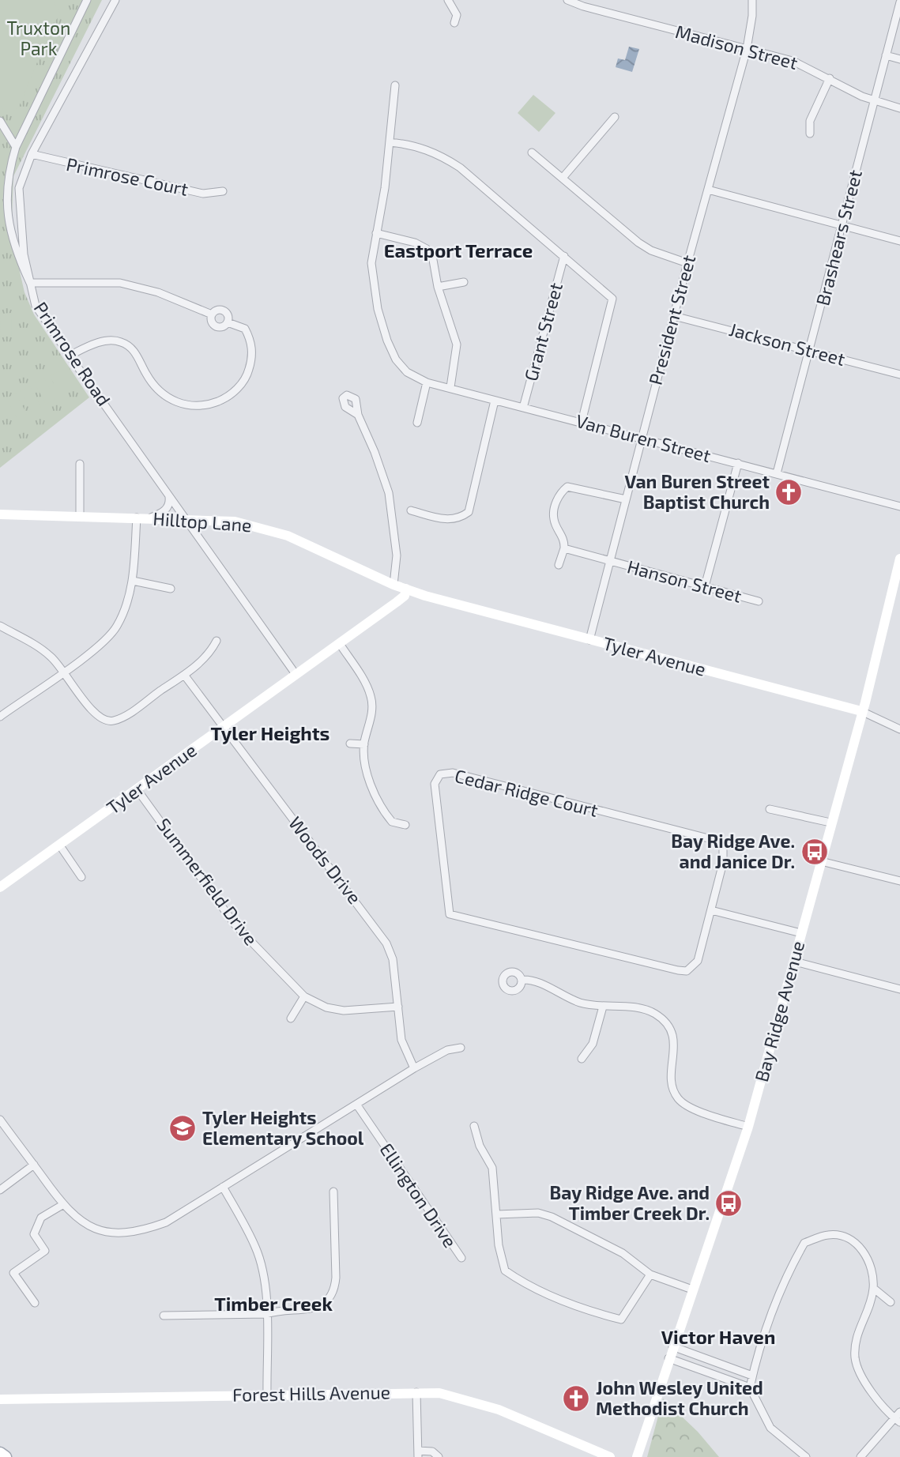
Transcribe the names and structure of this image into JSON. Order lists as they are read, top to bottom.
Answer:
{
  "streets": {
    "street": [
      "Madison Street",
      "Primrose Court",
      "Brashears Street",
      "President Street",
      "Grant Street",
      "Jackson Street",
      "Primrose Road",
      "Van Buren Street",
      "Hilltop Lane",
      "Hanson Street",
      "Tyler Avenue",
      "Cedar Ridge Court",
      "Woods Drive",
      "Summerfield Drive",
      "Bay Ridge Avenue",
      "Ellington Drive",
      "Forest Hills Avenue"
    ]
  },
  "crossings": [
    ["Madison Street", "Brashears Street"],
    ["Madison Street", "President Street"],
    ["Primrose Court", "Primrose Road"],
    ["Brashears Street", "Jackson Street"],
    ["Brashears Street", "Van Buren Street"],
    ["President Street", "Jackson Street"],
    ["President Street", "Van Buren Street"],
    ["President Street", "Hanson Street"],
    ["President Street", "Tyler Avenue"],
    ["Grant Street", "Van Buren Street"],
    ["Primrose Road", "Hilltop Lane"],
    ["Primrose Road", "Tyler Avenue"],
    ["Hilltop Lane", "Tyler Avenue"],
    ["Tyler Avenue", "Woods Drive"],
    ["Tyler Avenue", "Summerfield Drive"],
    ["Tyler Avenue", "Bay Ridge Avenue"],
    ["Woods Drive", "Summerfield Drive"]
  ],
  "districts": [
    "Eastport Terrace",
    "Tyler Heights",
    "Timber Creek",
    "Victor Haven"
  ],
  "parks": ["Truxton Park"],
  "places": {
    "church": ["Van Buren Street Baptist Church", "John Wesley United Methodist Church"],
    "bus stop": ["Bay Ridge Ave. and Janice Dr.", "Bay Ridge Ave. and Timber Creek Dr."],
    "school or university": ["Tyler Heights Elementary School"]
  }
}
